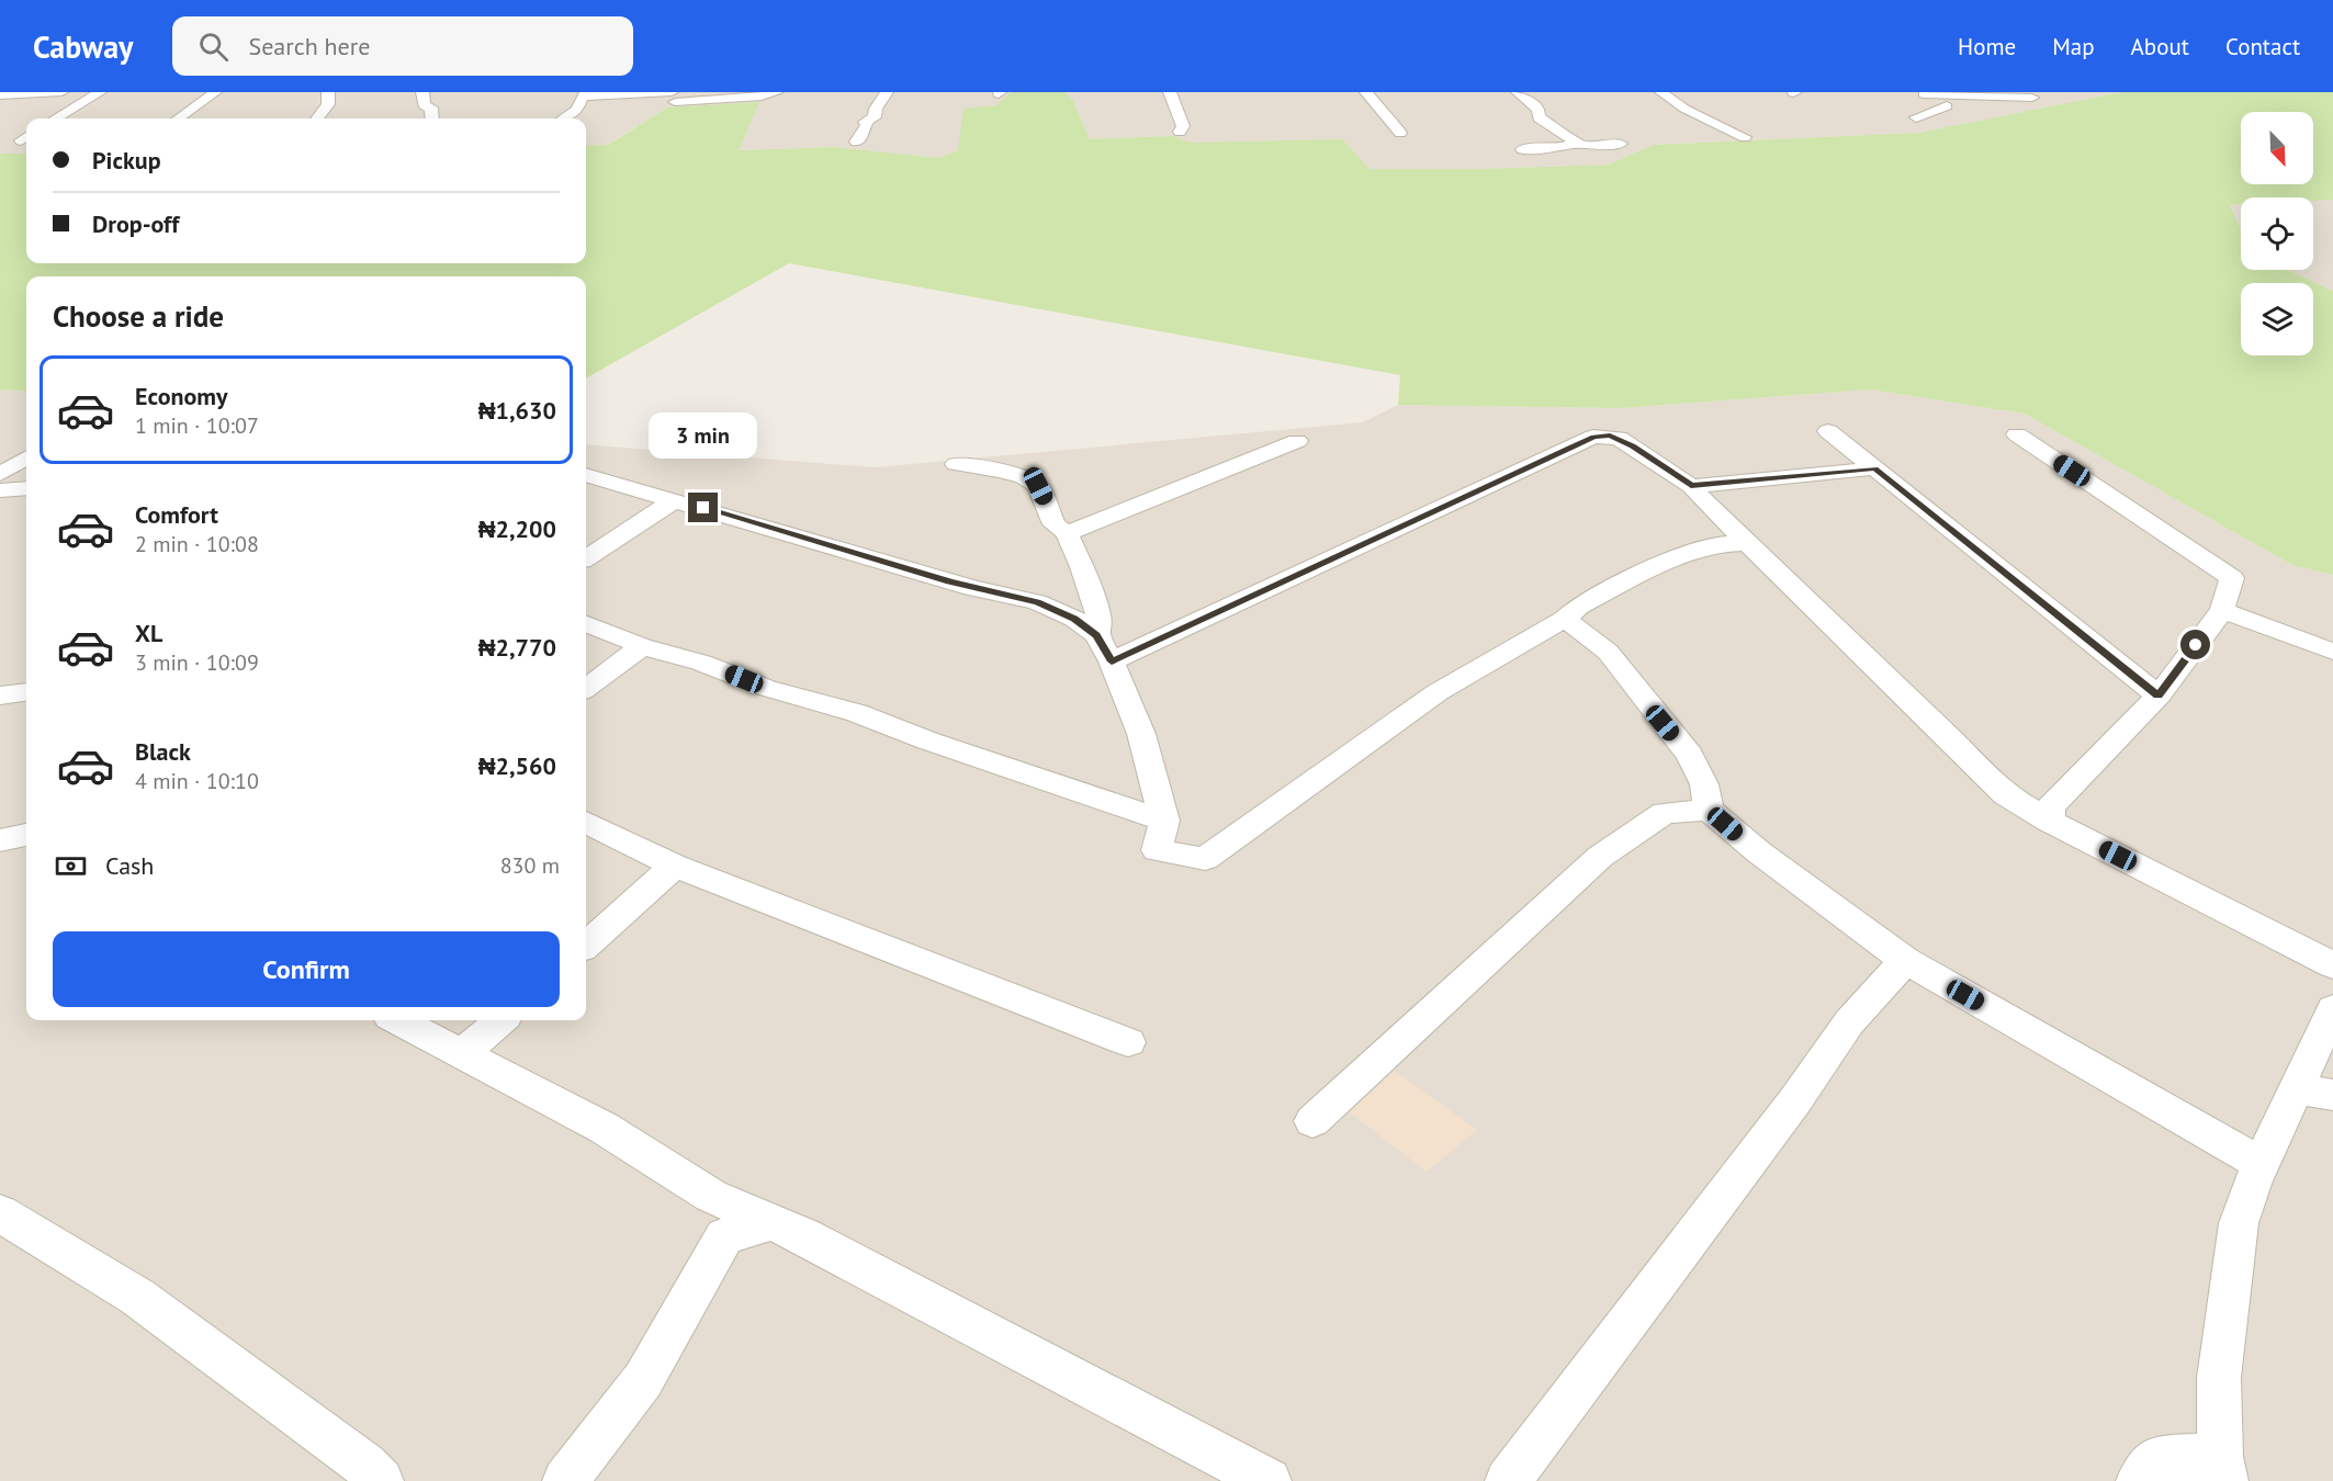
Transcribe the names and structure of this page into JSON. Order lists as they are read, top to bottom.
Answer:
{
  "north": "bottom right",
  "page": {
    "header": "Cabway",
    "search": "Search here",
    "nav": [
      "Home",
      "Map",
      "About",
      "Contact"
    ],
    "banner": ["Pickup", "Drop-off"],
    "heading": "Choose a ride",
    "list": [
      {
        "name": "Economy",
        "note": "1 min · 10:07",
        "value": "₦1,630"
      },
      {
        "name": "Comfort",
        "note": "2 min · 10:08",
        "value": "₦2,200"
      },
      {
        "name": "XL",
        "note": "3 min · 10:09",
        "value": "₦2,770"
      },
      {
        "name": "Black",
        "note": "4 min · 10:10",
        "value": "₦2,560"
      }
    ],
    "bubble": "3 min",
    "pay": ["Cash", "830 m"],
    "buttons": "Confirm"
  }
}
